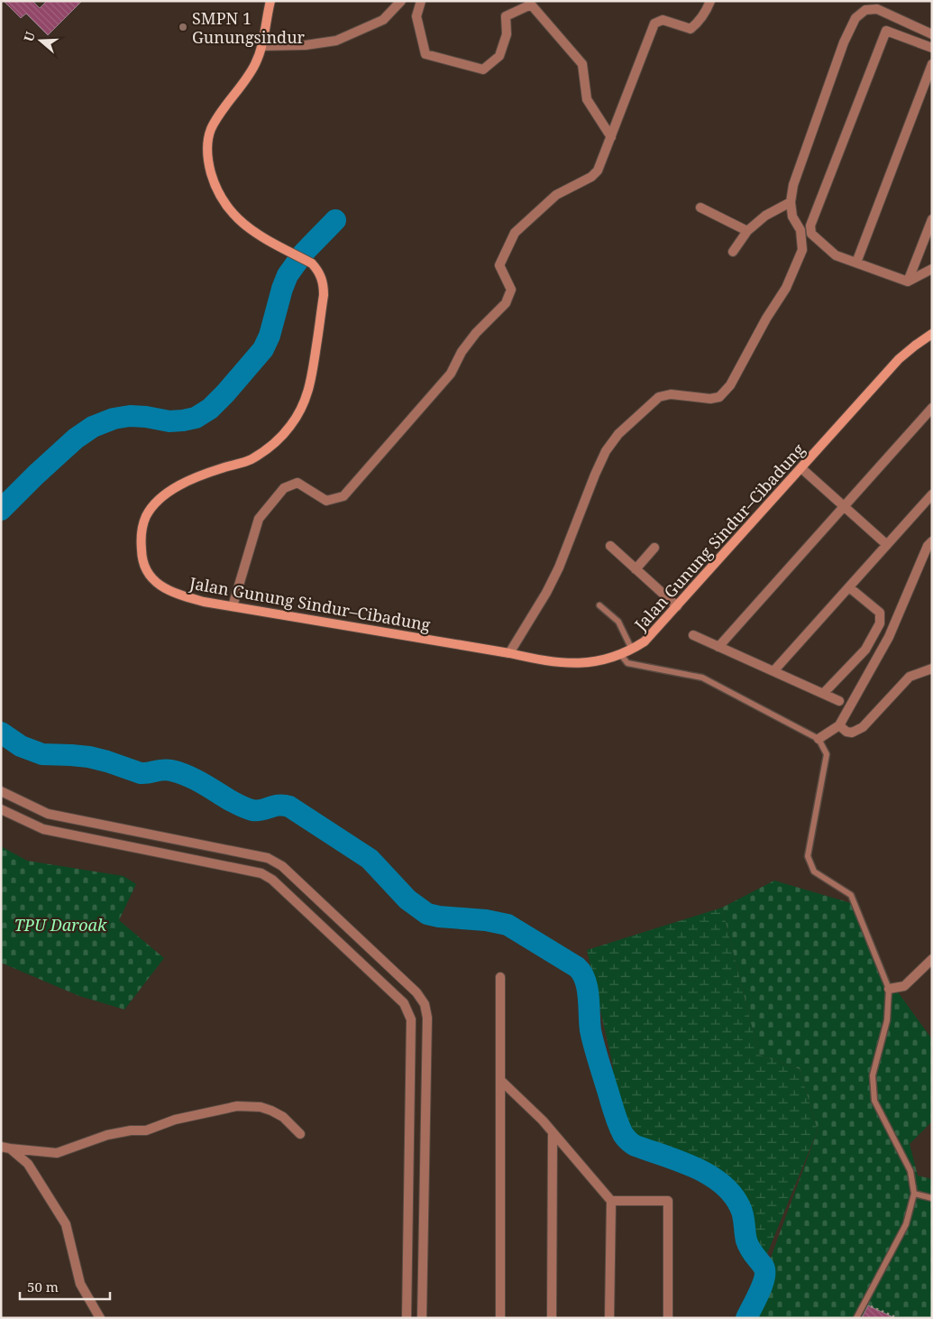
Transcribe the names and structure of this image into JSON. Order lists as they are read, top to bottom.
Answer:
{
  "streets": {
    "street": ["Jalan Gunung Sindur–Cibadung"]
  },
  "parks": ["TPU Daroak"],
  "places": ["SMPN 1 Gunungsindur"],
  "scale_bar": "50 m",
  "north": "left"
}
